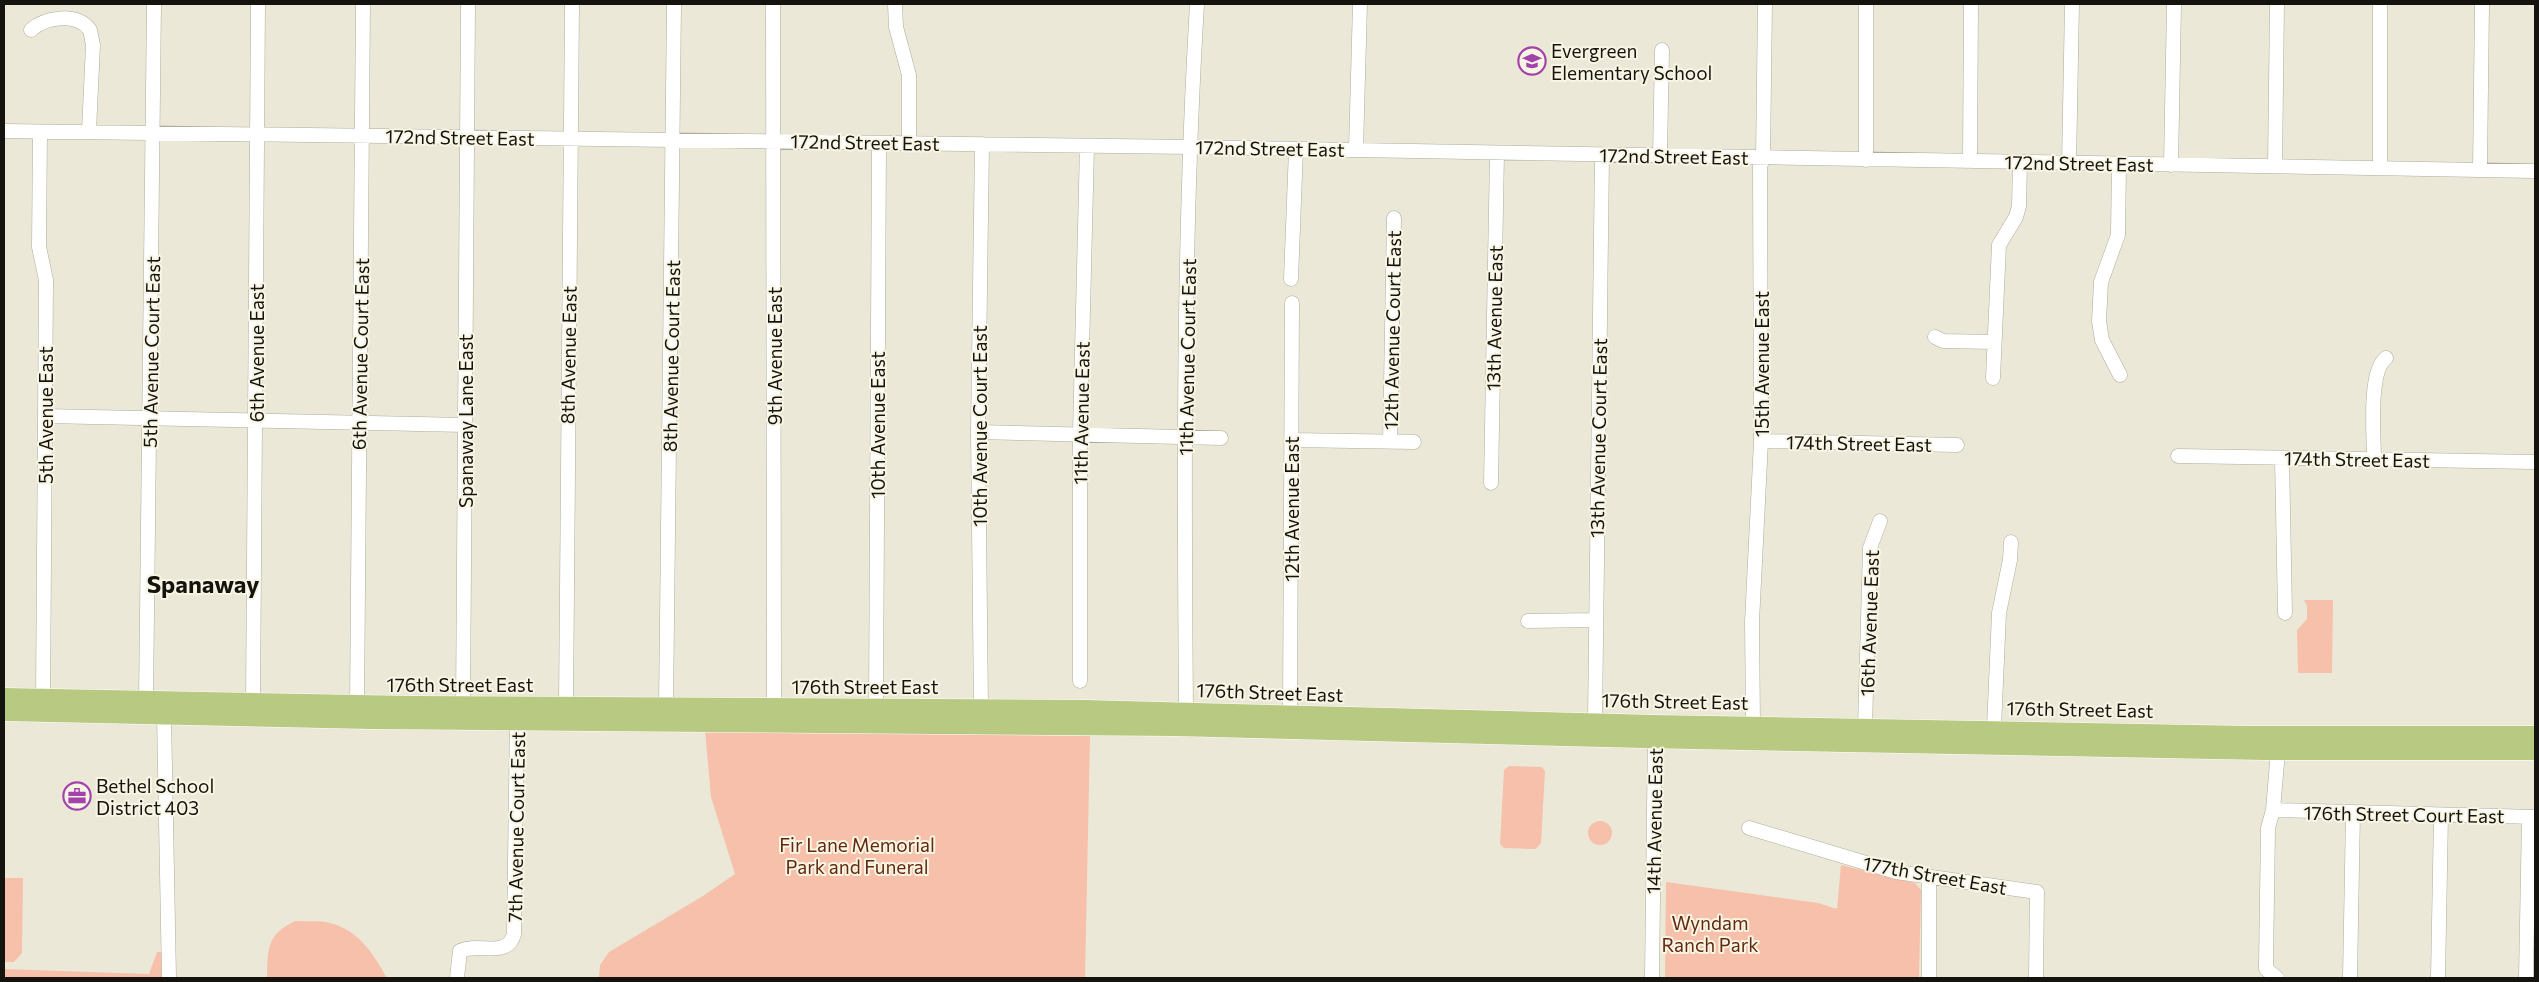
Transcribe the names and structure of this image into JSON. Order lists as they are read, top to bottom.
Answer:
{
  "streets": {
    "main road": ["176th Street East"],
    "street": [
      "172nd Street East",
      "13th Avenue East",
      "12th Avenue Court East",
      "5th Avenue Court East",
      "6th Avenue East",
      "6th Avenue Court East",
      "8th Avenue East",
      "8th Avenue Court East",
      "9th Avenue East",
      "11th Avenue Court East",
      "15th Avenue East",
      "11th Avenue East",
      "5th Avenue East",
      "Spanaway Lane East",
      "10th Avenue East",
      "10th Avenue Court East",
      "13th Avenue Court East",
      "174th Street East",
      "12th Avenue East",
      "16th Avenue East",
      "176th Street Court East",
      "14th Avenue East",
      "7th Avenue Court East",
      "177th Street East"
    ]
  },
  "crossings": [
    ["172nd Street East", "13th Avenue East"],
    ["172nd Street East", "5th Avenue Court East"],
    ["172nd Street East", "6th Avenue East"],
    ["172nd Street East", "6th Avenue Court East"],
    ["172nd Street East", "8th Avenue East"],
    ["172nd Street East", "8th Avenue Court East"],
    ["172nd Street East", "9th Avenue East"],
    ["172nd Street East", "11th Avenue Court East"],
    ["172nd Street East", "15th Avenue East"],
    ["172nd Street East", "11th Avenue East"],
    ["172nd Street East", "5th Avenue East"],
    ["172nd Street East", "Spanaway Lane East"],
    ["172nd Street East", "10th Avenue East"],
    ["172nd Street East", "10th Avenue Court East"],
    ["172nd Street East", "13th Avenue Court East"],
    ["5th Avenue Court East", "176th Street East"],
    ["6th Avenue East", "176th Street East"],
    ["6th Avenue Court East", "176th Street East"],
    ["8th Avenue East", "176th Street East"],
    ["8th Avenue Court East", "176th Street East"],
    ["9th Avenue East", "176th Street East"],
    ["11th Avenue Court East", "176th Street East"],
    ["15th Avenue East", "174th Street East"],
    ["15th Avenue East", "176th Street East"],
    ["5th Avenue East", "176th Street East"],
    ["Spanaway Lane East", "176th Street East"],
    ["10th Avenue East", "176th Street East"],
    ["10th Avenue Court East", "176th Street East"],
    ["13th Avenue Court East", "176th Street East"],
    ["12th Avenue East", "176th Street East"],
    ["16th Avenue East", "176th Street East"],
    ["176th Street East", "14th Avenue East"],
    ["176th Street East", "7th Avenue Court East"]
  ],
  "districts": ["Spanaway"],
  "parks": ["Fir Lane Memorial Park and Funeral", "Wyndam Ranch Park"],
  "places": {
    "school or university": ["Evergreen Elementary School"],
    "office": ["Bethel School District 403"]
  }
}
